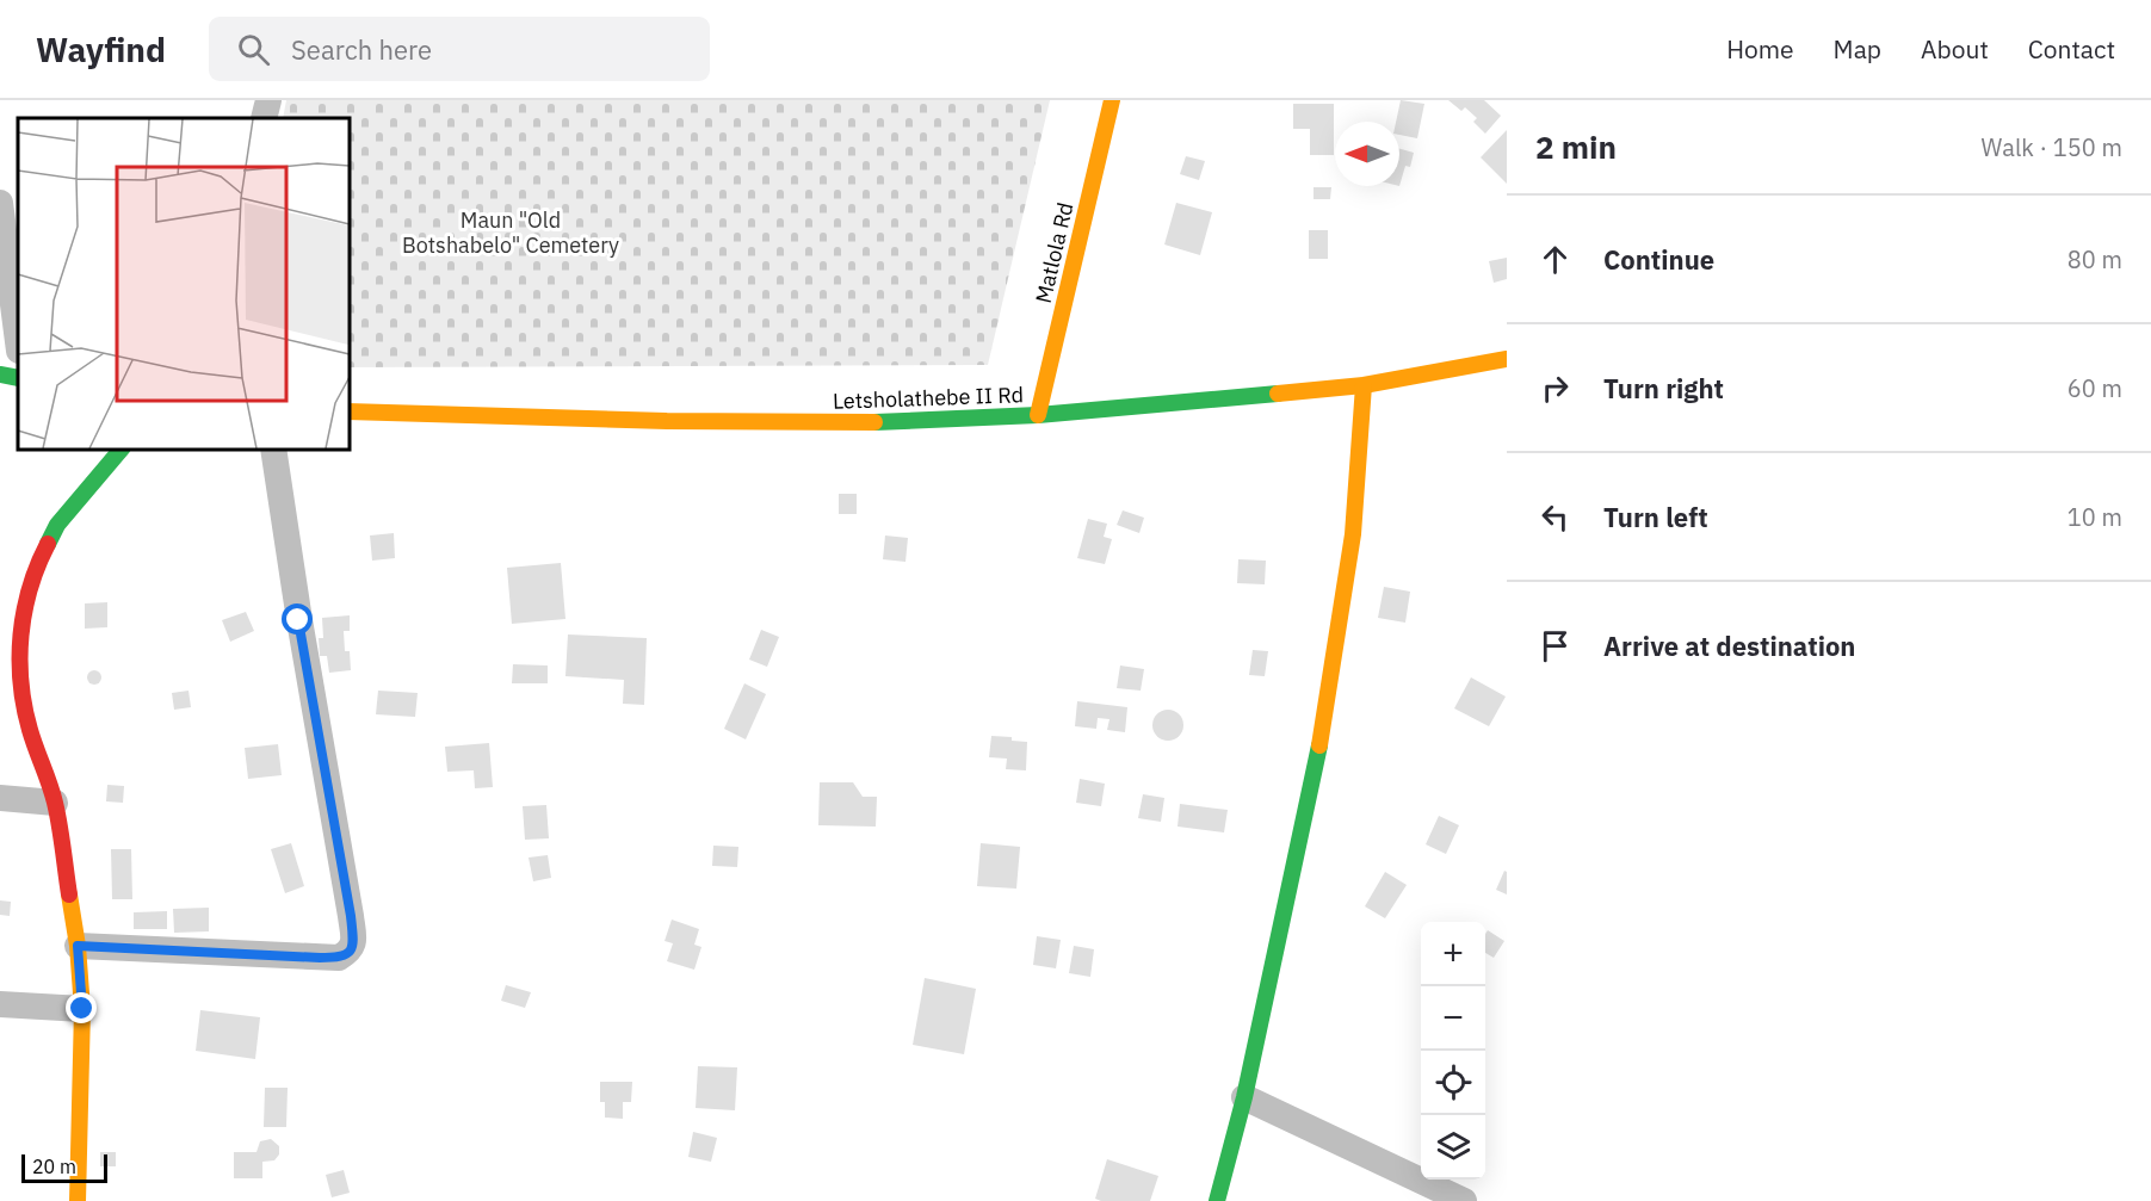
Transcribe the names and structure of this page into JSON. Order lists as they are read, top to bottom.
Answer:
{
  "streets": {
    "street": ["Matlola Rd", "Letsholathebe II Rd"]
  },
  "crossings": [
    ["Matlola Rd", "Letsholathebe II Rd"]
  ],
  "parks": ["Maun \"Old Botshabelo\" Cemetery"],
  "scale_bar": "20 m",
  "north": "left",
  "page": {
    "header": "Wayfind",
    "search": "Search here",
    "nav": [
      "Home",
      "Map",
      "About",
      "Contact"
    ],
    "heading": ["2 min", "Walk · 150 m"],
    "list": [
      ["Continue", "80 m"],
      ["Turn right", "60 m"],
      ["Turn left", "10 m"],
      "Arrive at destination"
    ],
    "map_buttons": ["+", "−"],
    "scale": "20 m"
  }
}
